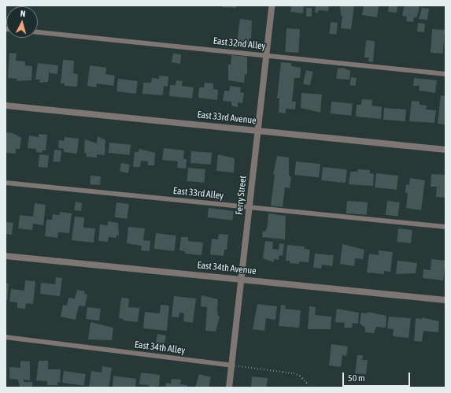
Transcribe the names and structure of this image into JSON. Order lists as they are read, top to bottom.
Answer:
{
  "streets": {
    "street": ["East 33rd Avenue", "Ferry Street", "East 34th Avenue"],
    "lane": ["East 32nd Alley", "East 33rd Alley", "East 34th Alley"]
  },
  "crossings": [
    ["East 32nd Alley", "Ferry Street"],
    ["East 33rd Avenue", "Ferry Street"],
    ["East 33rd Alley", "Ferry Street"],
    ["Ferry Street", "East 34th Avenue"],
    ["Ferry Street", "East 34th Alley"]
  ],
  "scale_bar": "50 m",
  "north": "top"
}
